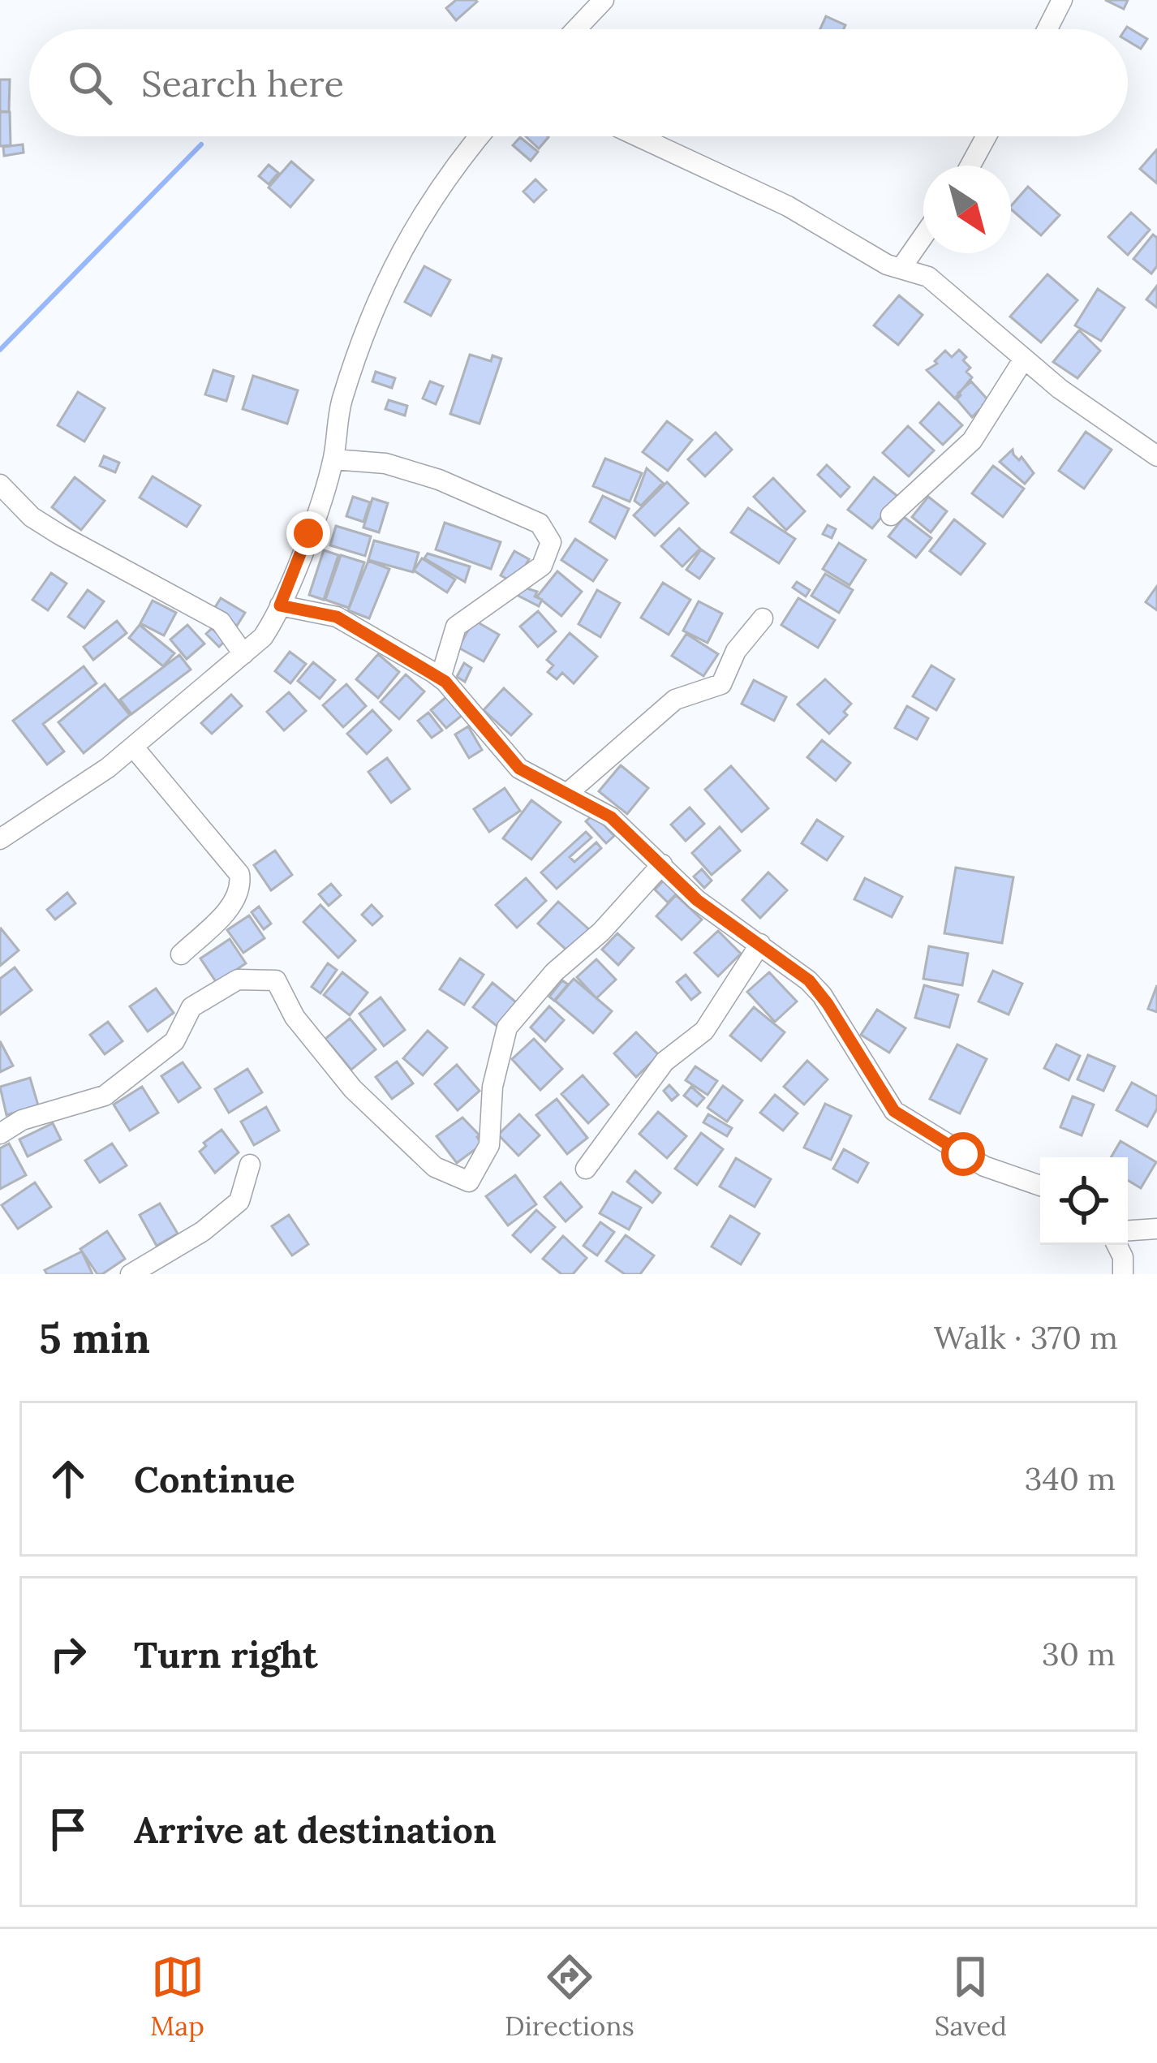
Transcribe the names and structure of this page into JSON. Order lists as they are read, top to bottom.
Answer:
{
  "north": "bottom right",
  "page": {
    "search": "Search here",
    "heading": ["5 min", "Walk · 370 m"],
    "list": [
      ["Continue", "340 m"],
      ["Turn right", "30 m"],
      "Arrive at destination"
    ],
    "nav": ["Map", "Directions", "Saved"]
  }
}
